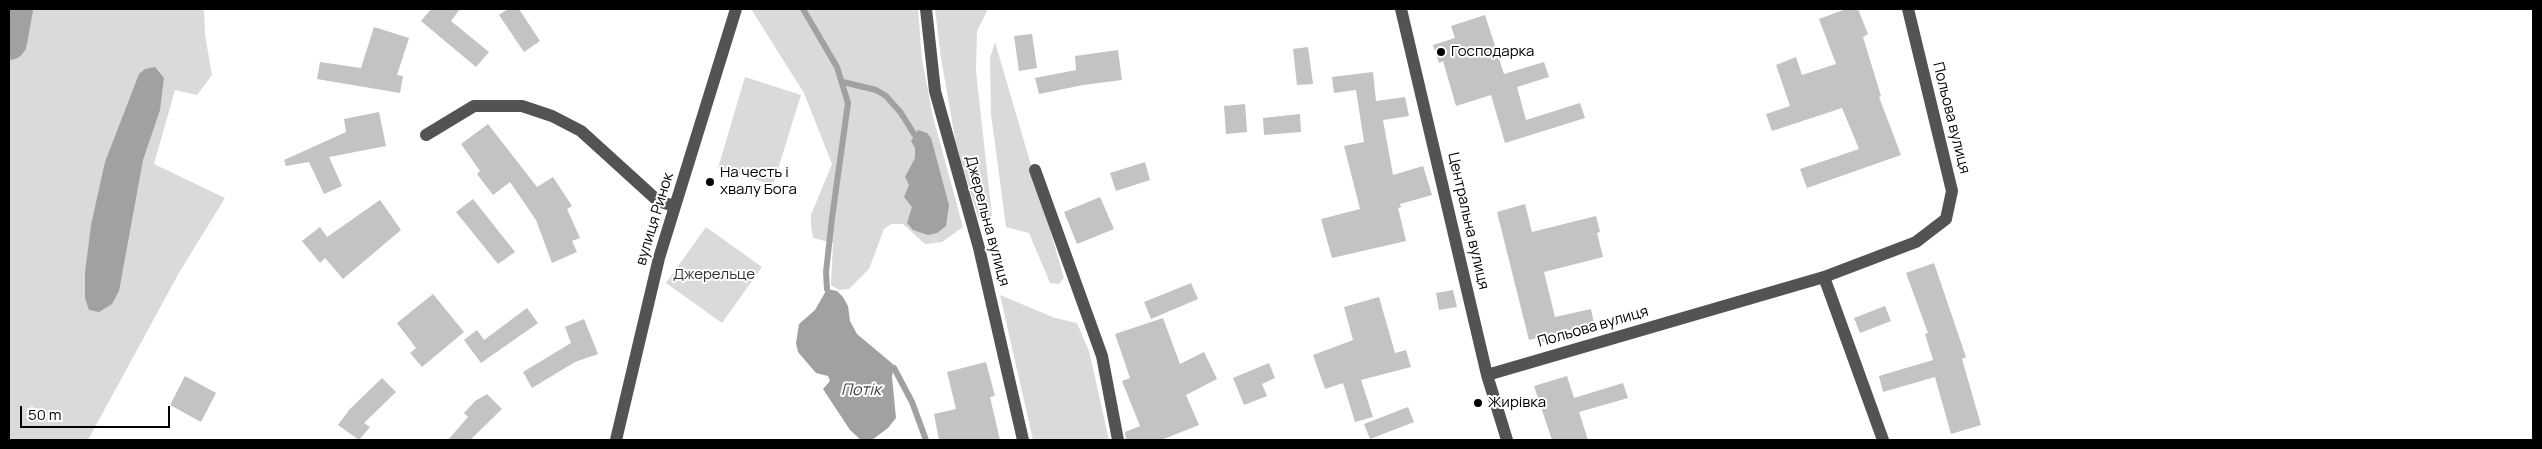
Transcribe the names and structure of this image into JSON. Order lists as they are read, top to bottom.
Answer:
{
  "streets": {
    "street": [
      "Польова вулиця",
      "вулиця Ринок",
      "Джерельна вулиця",
      "Центральна вулиця"
    ]
  },
  "crossings": [
    ["Польова вулиця", "Центральна вулиця"]
  ],
  "water": ["Потік"],
  "parks": ["Джерельце"],
  "places": ["Господарка", "На честь і хвалу Бога", "Жирівка"],
  "scale_bar": "50 m"
}
